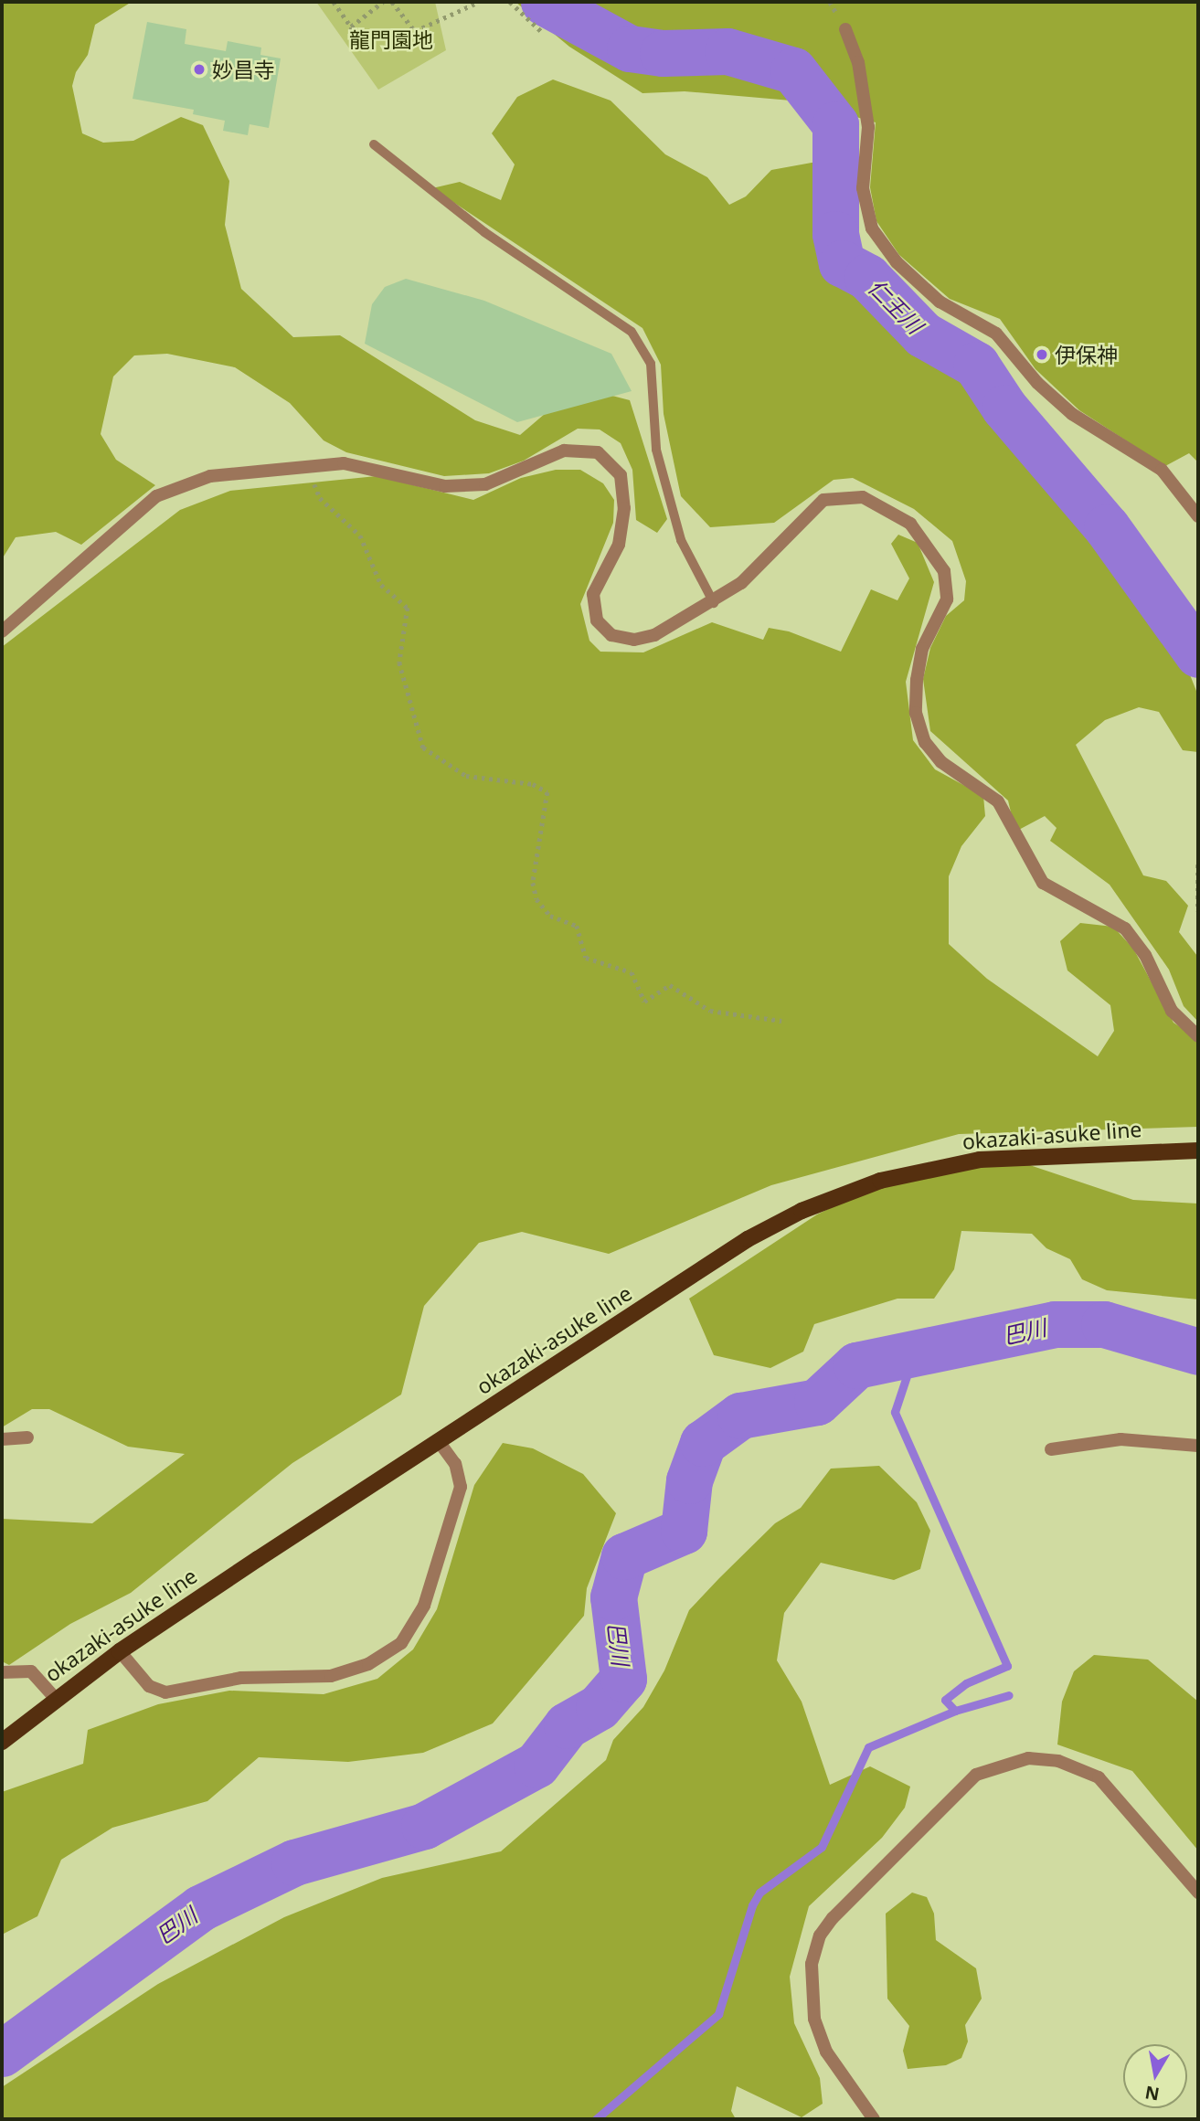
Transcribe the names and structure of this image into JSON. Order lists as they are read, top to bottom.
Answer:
{
  "streets": {
    "main road": ["okazaki-asuke line"]
  },
  "water": ["仁王川", "巴川"],
  "parks": ["龍門園地"],
  "places": ["妙昌寺", "伊保神"],
  "north": "bottom"
}
